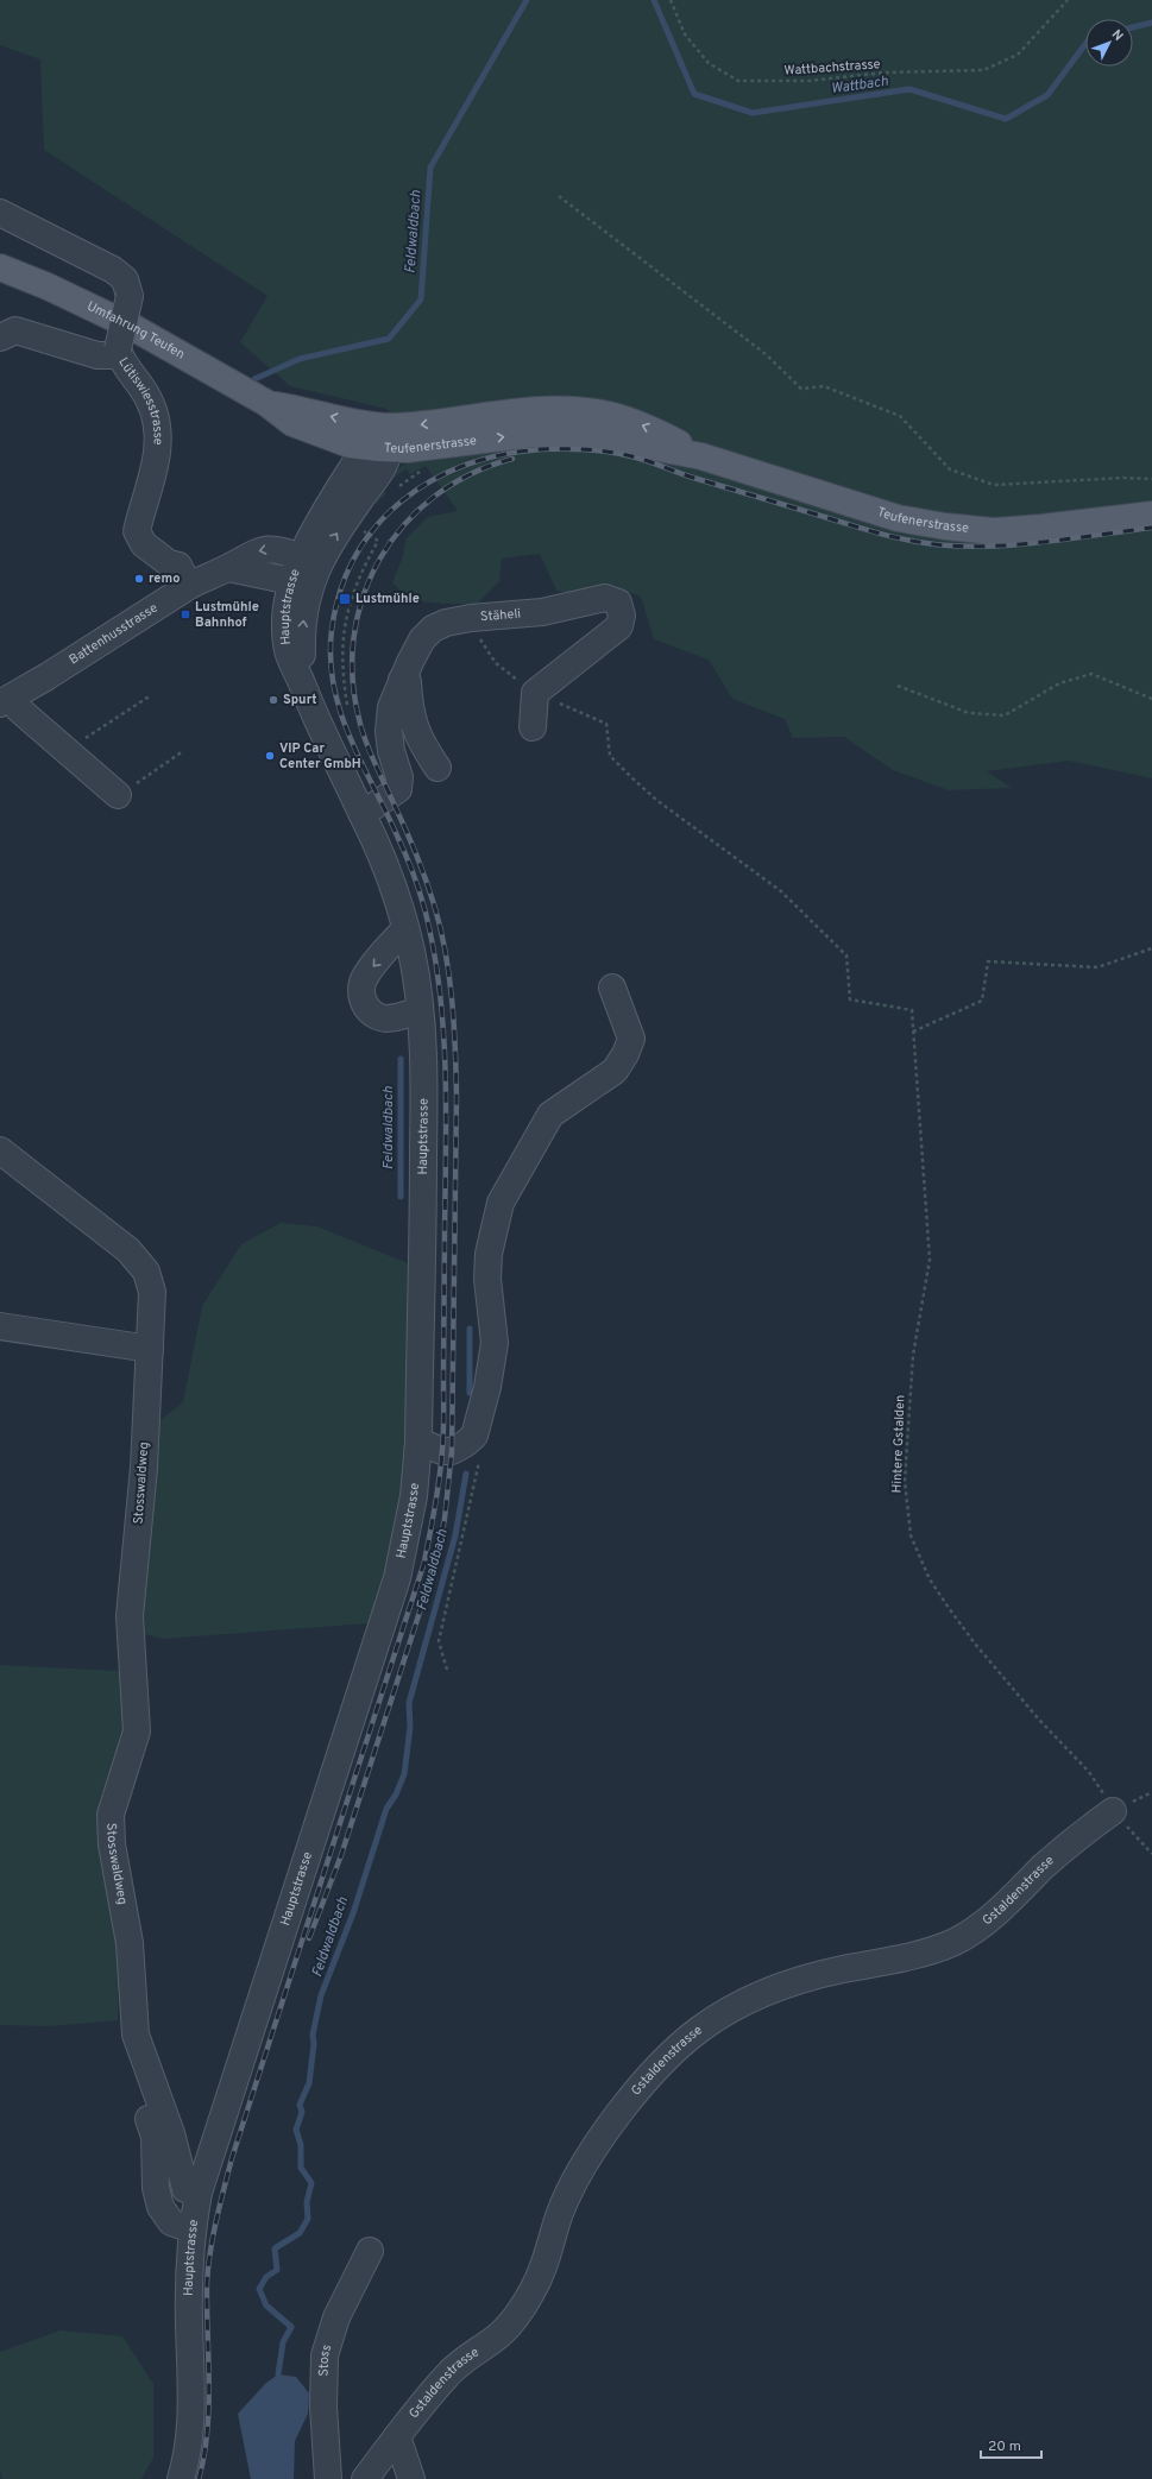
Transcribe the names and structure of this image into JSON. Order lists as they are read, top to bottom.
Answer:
{
  "streets": {
    "main road": ["Umfahrung Teufen", "Teufenerstrasse"],
    "street": [
      "Lütiswiesstrasse",
      "Hauptstrasse",
      "Stäheli",
      "Battenhusstrasse",
      "Stosswaldweg",
      "Gstaldenstrasse",
      "Stoss"
    ],
    "path": ["Wattbachstrasse", "Hintere Gstalden"]
  },
  "crossings": [
    ["Umfahrung Teufen", "Teufenerstrasse"],
    ["Lütiswiesstrasse", "Battenhusstrasse"],
    ["Hauptstrasse", "Stäheli"],
    ["Hauptstrasse", "Battenhusstrasse"],
    ["Hauptstrasse", "Stosswaldweg"],
    ["Stäheli", "Hintere Gstalden"],
    ["Hintere Gstalden", "Gstaldenstrasse"]
  ],
  "water": ["Wattbach", "Feldwaldbach"],
  "places": {
    "other": ["remo", "Spurt", "VIP Car Center GmbH"],
    "transit": ["Lustmühle", "Lustmühle Bahnhof"]
  },
  "scale_bar": "20 m",
  "north": "top right"
}
